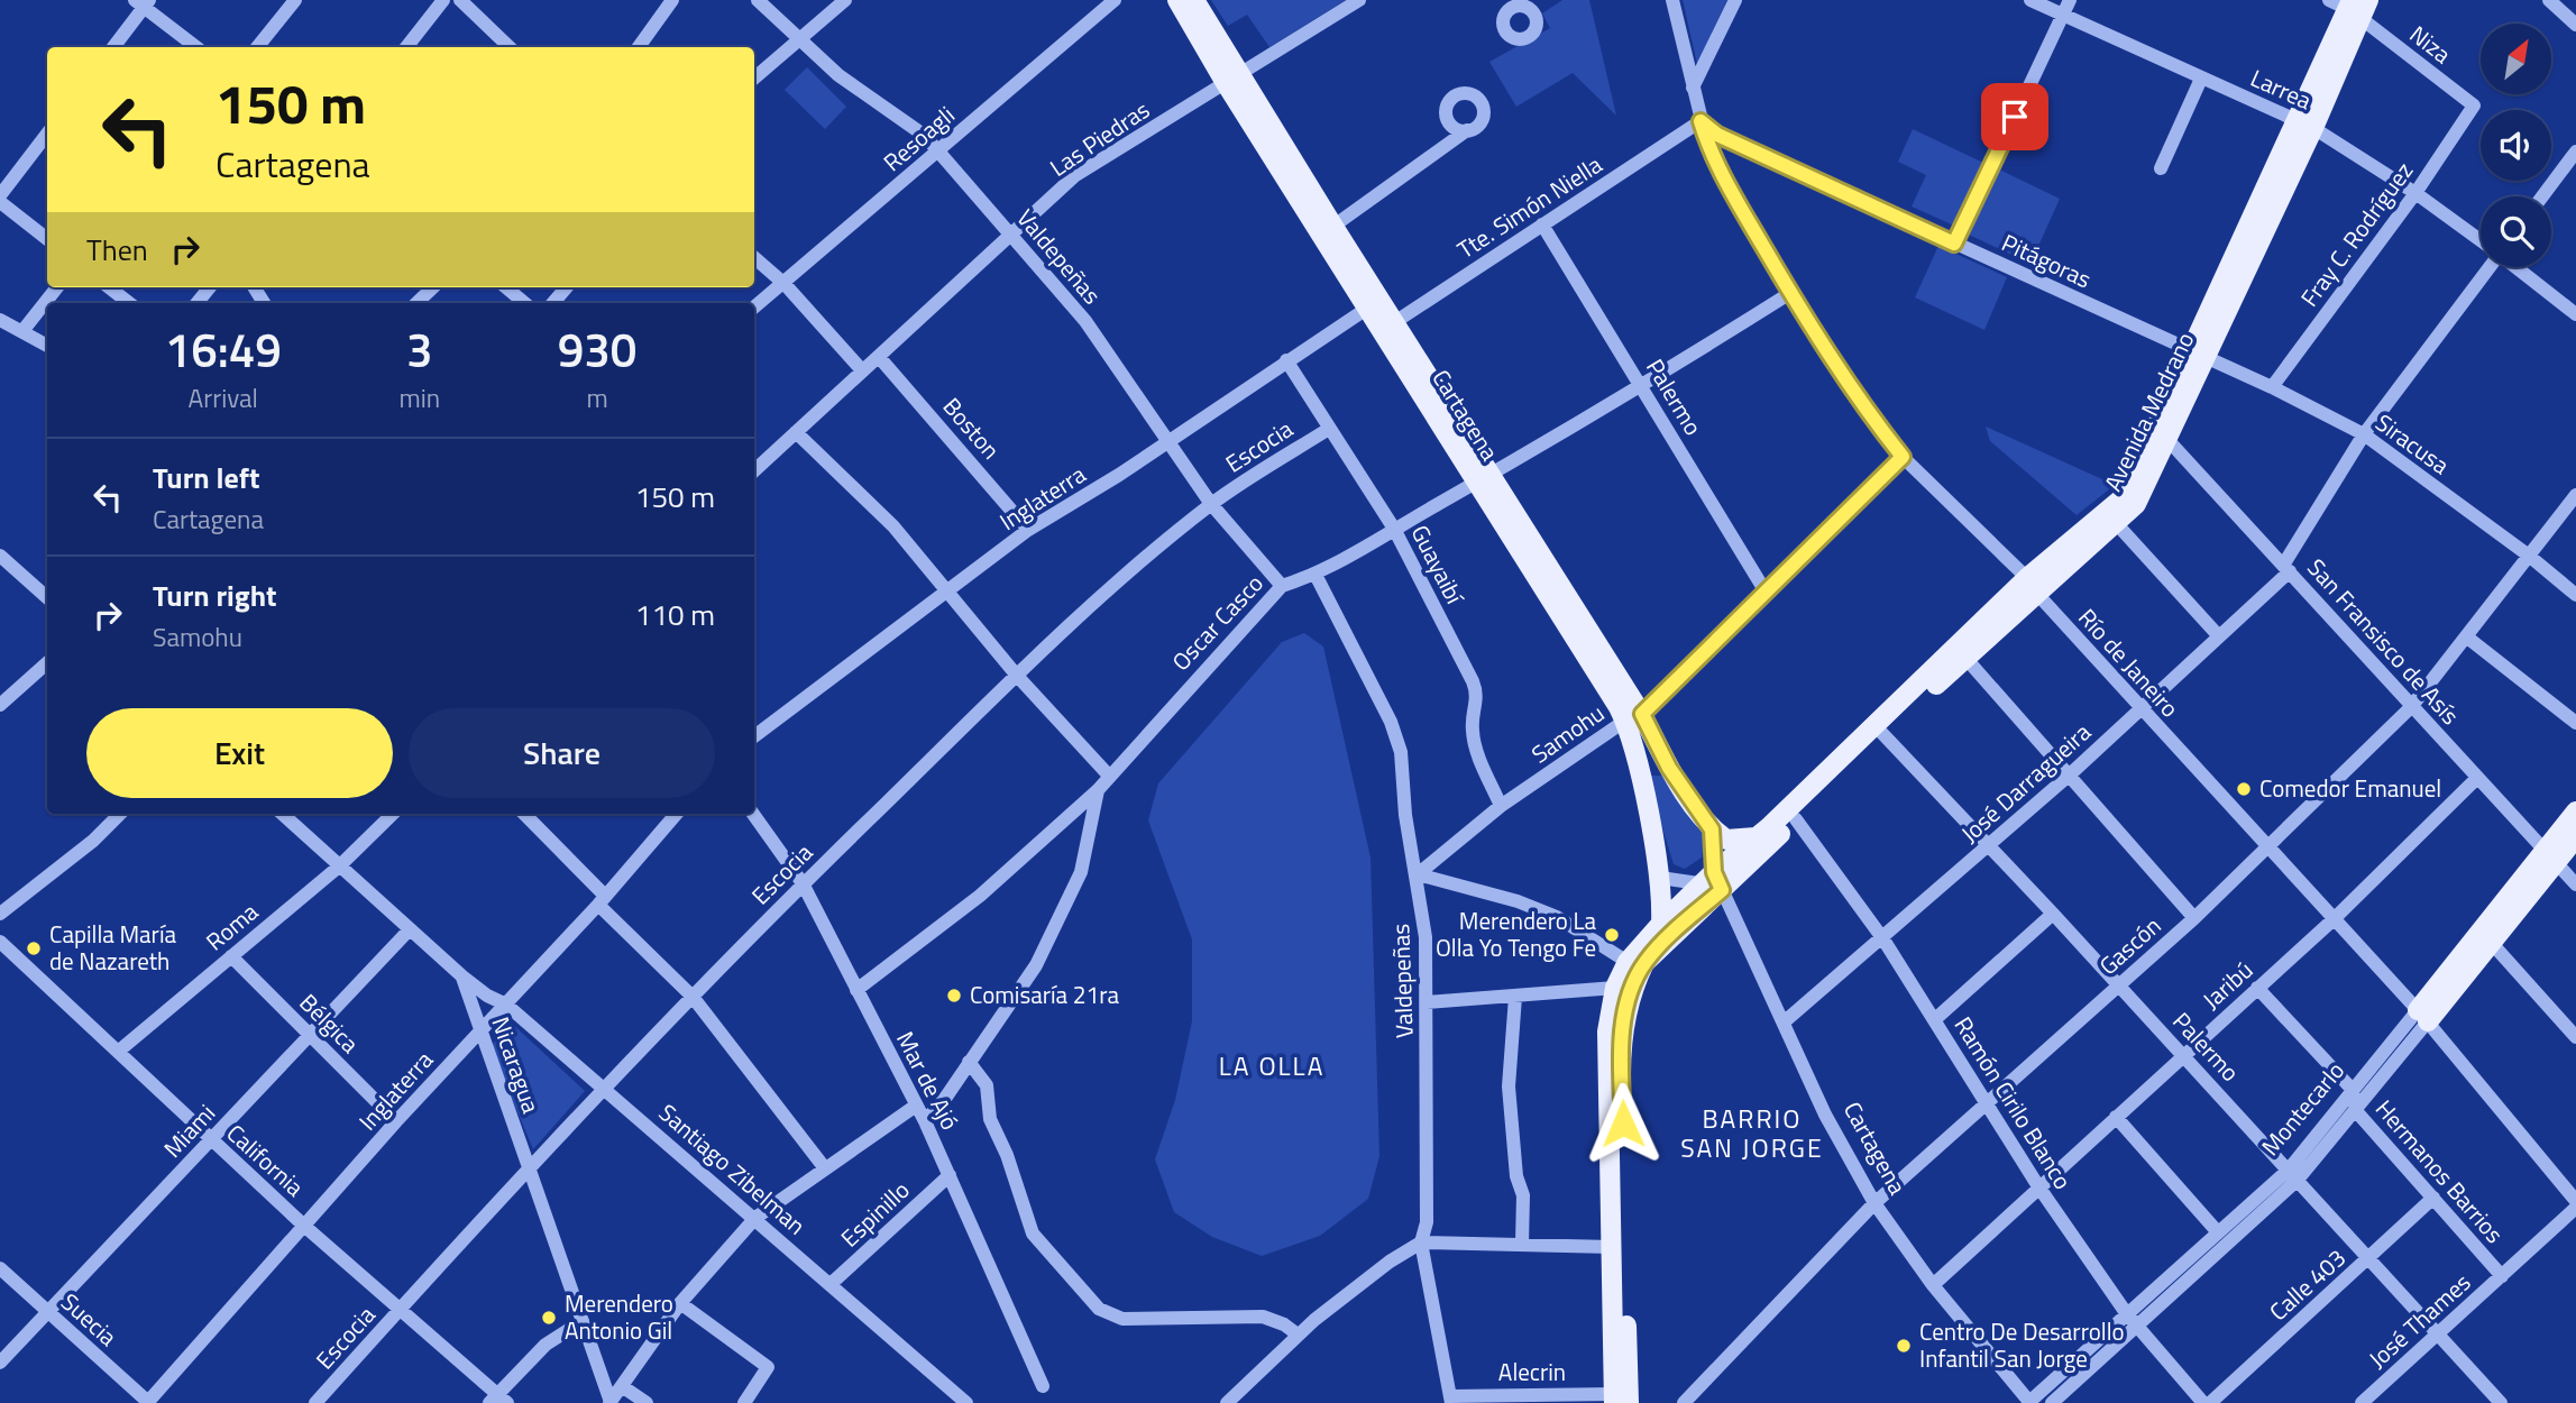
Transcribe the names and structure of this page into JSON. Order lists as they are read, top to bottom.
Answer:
{
  "streets": {
    "main road": ["Avenida Medrano", "Cartagena", "Montecarlo"],
    "street": [
      "Niza",
      "Larrea",
      "Resoagli",
      "Las Piedras",
      "Tte. Simón Niella",
      "Fray C. Rodríguez",
      "Valdepeñas",
      "Pitágoras",
      "Palermo",
      "Boston",
      "Siracusa",
      "Escocia",
      "Inglaterra",
      "Guayaibí",
      "Oscar Casco",
      "San Fransisco de Asís",
      "Río de Janeiro",
      "Samohu",
      "José Darragueira",
      "Roma",
      "Gascón",
      "Jaribú",
      "Bélgica",
      "Nicaragua",
      "Mar de Ajó",
      "Ramón Cirilo Blanco",
      "Miami",
      "California",
      "Santiago Zibelman",
      "Hermanos Barrios",
      "Espinillo",
      "Calle 403",
      "Suecia",
      "José Thames",
      "Alecrin"
    ]
  },
  "crossings": [
    ["Niza", "Fray C. Rodríguez"],
    ["Niza", "Avenida Medrano"],
    ["Larrea", "Fray C. Rodríguez"],
    ["Larrea", "Avenida Medrano"],
    ["Resoagli", "Valdepeñas"],
    ["Las Piedras", "Valdepeñas"],
    ["Las Piedras", "Cartagena"],
    ["Las Piedras", "Boston"],
    ["Tte. Simón Niella", "Pitágoras"],
    ["Tte. Simón Niella", "Palermo"],
    ["Tte. Simón Niella", "Cartagena"],
    ["Tte. Simón Niella", "Río de Janeiro"],
    ["Fray C. Rodríguez", "Siracusa"],
    ["Valdepeñas", "Escocia"],
    ["Valdepeñas", "Inglaterra"],
    ["Valdepeñas", "Oscar Casco"],
    ["Valdepeñas", "Samohu"],
    ["Valdepeñas", "Alecrin"],
    ["Pitágoras", "Avenida Medrano"],
    ["Pitágoras", "Siracusa"],
    ["Pitágoras", "Río de Janeiro"],
    ["Palermo", "Avenida Medrano"],
    ["Palermo", "Oscar Casco"],
    ["Palermo", "Samohu"],
    ["Palermo", "José Darragueira"],
    ["Palermo", "Gascón"],
    ["Palermo", "Jaribú"],
    ["Palermo", "Montecarlo"],
    ["Palermo", "Calle 403"],
    ["Palermo", "José Thames"],
    ["Avenida Medrano", "Cartagena"],
    ["Avenida Medrano", "Siracusa"],
    ["Avenida Medrano", "San Fransisco de Asís"],
    ["Avenida Medrano", "Río de Janeiro"],
    ["Avenida Medrano", "Ramón Cirilo Blanco"],
    ["Cartagena", "Inglaterra"],
    ["Cartagena", "Oscar Casco"],
    ["Cartagena", "Samohu"],
    ["Cartagena", "José Darragueira"],
    ["Cartagena", "Gascón"],
    ["Cartagena", "Jaribú"],
    ["Cartagena", "Montecarlo"],
    ["Boston", "Inglaterra"],
    ["Siracusa", "José Darragueira"],
    ["Siracusa", "Gascón"],
    ["Escocia", "Guayaibí"],
    ["Escocia", "Nicaragua"],
    ["Escocia", "Mar de Ajó"],
    ["Escocia", "California"],
    ["Escocia", "Santiago Zibelman"],
    ["Inglaterra", "Guayaibí"],
    ["Inglaterra", "Bélgica"],
    ["Inglaterra", "Nicaragua"],
    ["Inglaterra", "California"],
    ["Inglaterra", "Santiago Zibelman"],
    ["Inglaterra", "Suecia"],
    ["Guayaibí", "Oscar Casco"],
    ["Guayaibí", "Samohu"],
    ["Oscar Casco", "Río de Janeiro"],
    ["Oscar Casco", "Mar de Ajó"],
    ["San Fransisco de Asís", "José Darragueira"],
    ["San Fransisco de Asís", "Gascón"],
    ["San Fransisco de Asís", "Jaribú"],
    ["San Fransisco de Asís", "Montecarlo"],
    ["Río de Janeiro", "Samohu"],
    ["Río de Janeiro", "José Darragueira"],
    ["Río de Janeiro", "Gascón"],
    ["Río de Janeiro", "Jaribú"],
    ["Río de Janeiro", "Montecarlo"],
    ["José Darragueira", "Ramón Cirilo Blanco"],
    ["Roma", "Bélgica"],
    ["Roma", "Nicaragua"],
    ["Roma", "California"],
    ["Gascón", "Ramón Cirilo Blanco"],
    ["Jaribú", "Ramón Cirilo Blanco"],
    ["Jaribú", "Hermanos Barrios"],
    ["Bélgica", "Miami"],
    ["Nicaragua", "Miami"],
    ["Nicaragua", "Santiago Zibelman"],
    ["Mar de Ajó", "Espinillo"],
    ["Ramón Cirilo Blanco", "Montecarlo"],
    ["Montecarlo", "Hermanos Barrios"],
    ["Miami", "California"],
    ["Miami", "Suecia"],
    ["Santiago Zibelman", "Espinillo"],
    ["Hermanos Barrios", "Calle 403"],
    ["Hermanos Barrios", "José Thames"]
  ],
  "districts": ["LA OLLA", "BARRIO SAN JORGE"],
  "places": [
    "Comedor Emanuel",
    "Merendero La Olla Yo Tengo Fe",
    "Capilla María de Nazareth",
    "Comisaría 21ra",
    "Merendero Antonio Gil",
    "Centro De Desarrollo Infantil San Jorge"
  ],
  "north": "top right",
  "page": {
    "turn": ["150 m", "Cartagena"],
    "then": "Then",
    "eta": [
      "16:49",
      "Arrival",
      "3",
      "min",
      "930",
      "m"
    ],
    "list": [
      {
        "name": "Turn left",
        "note": "Cartagena",
        "value": "150 m"
      },
      {
        "name": "Turn right",
        "note": "Samohu",
        "value": "110 m"
      }
    ],
    "buttons": ["Exit", "Share"]
  }
}
